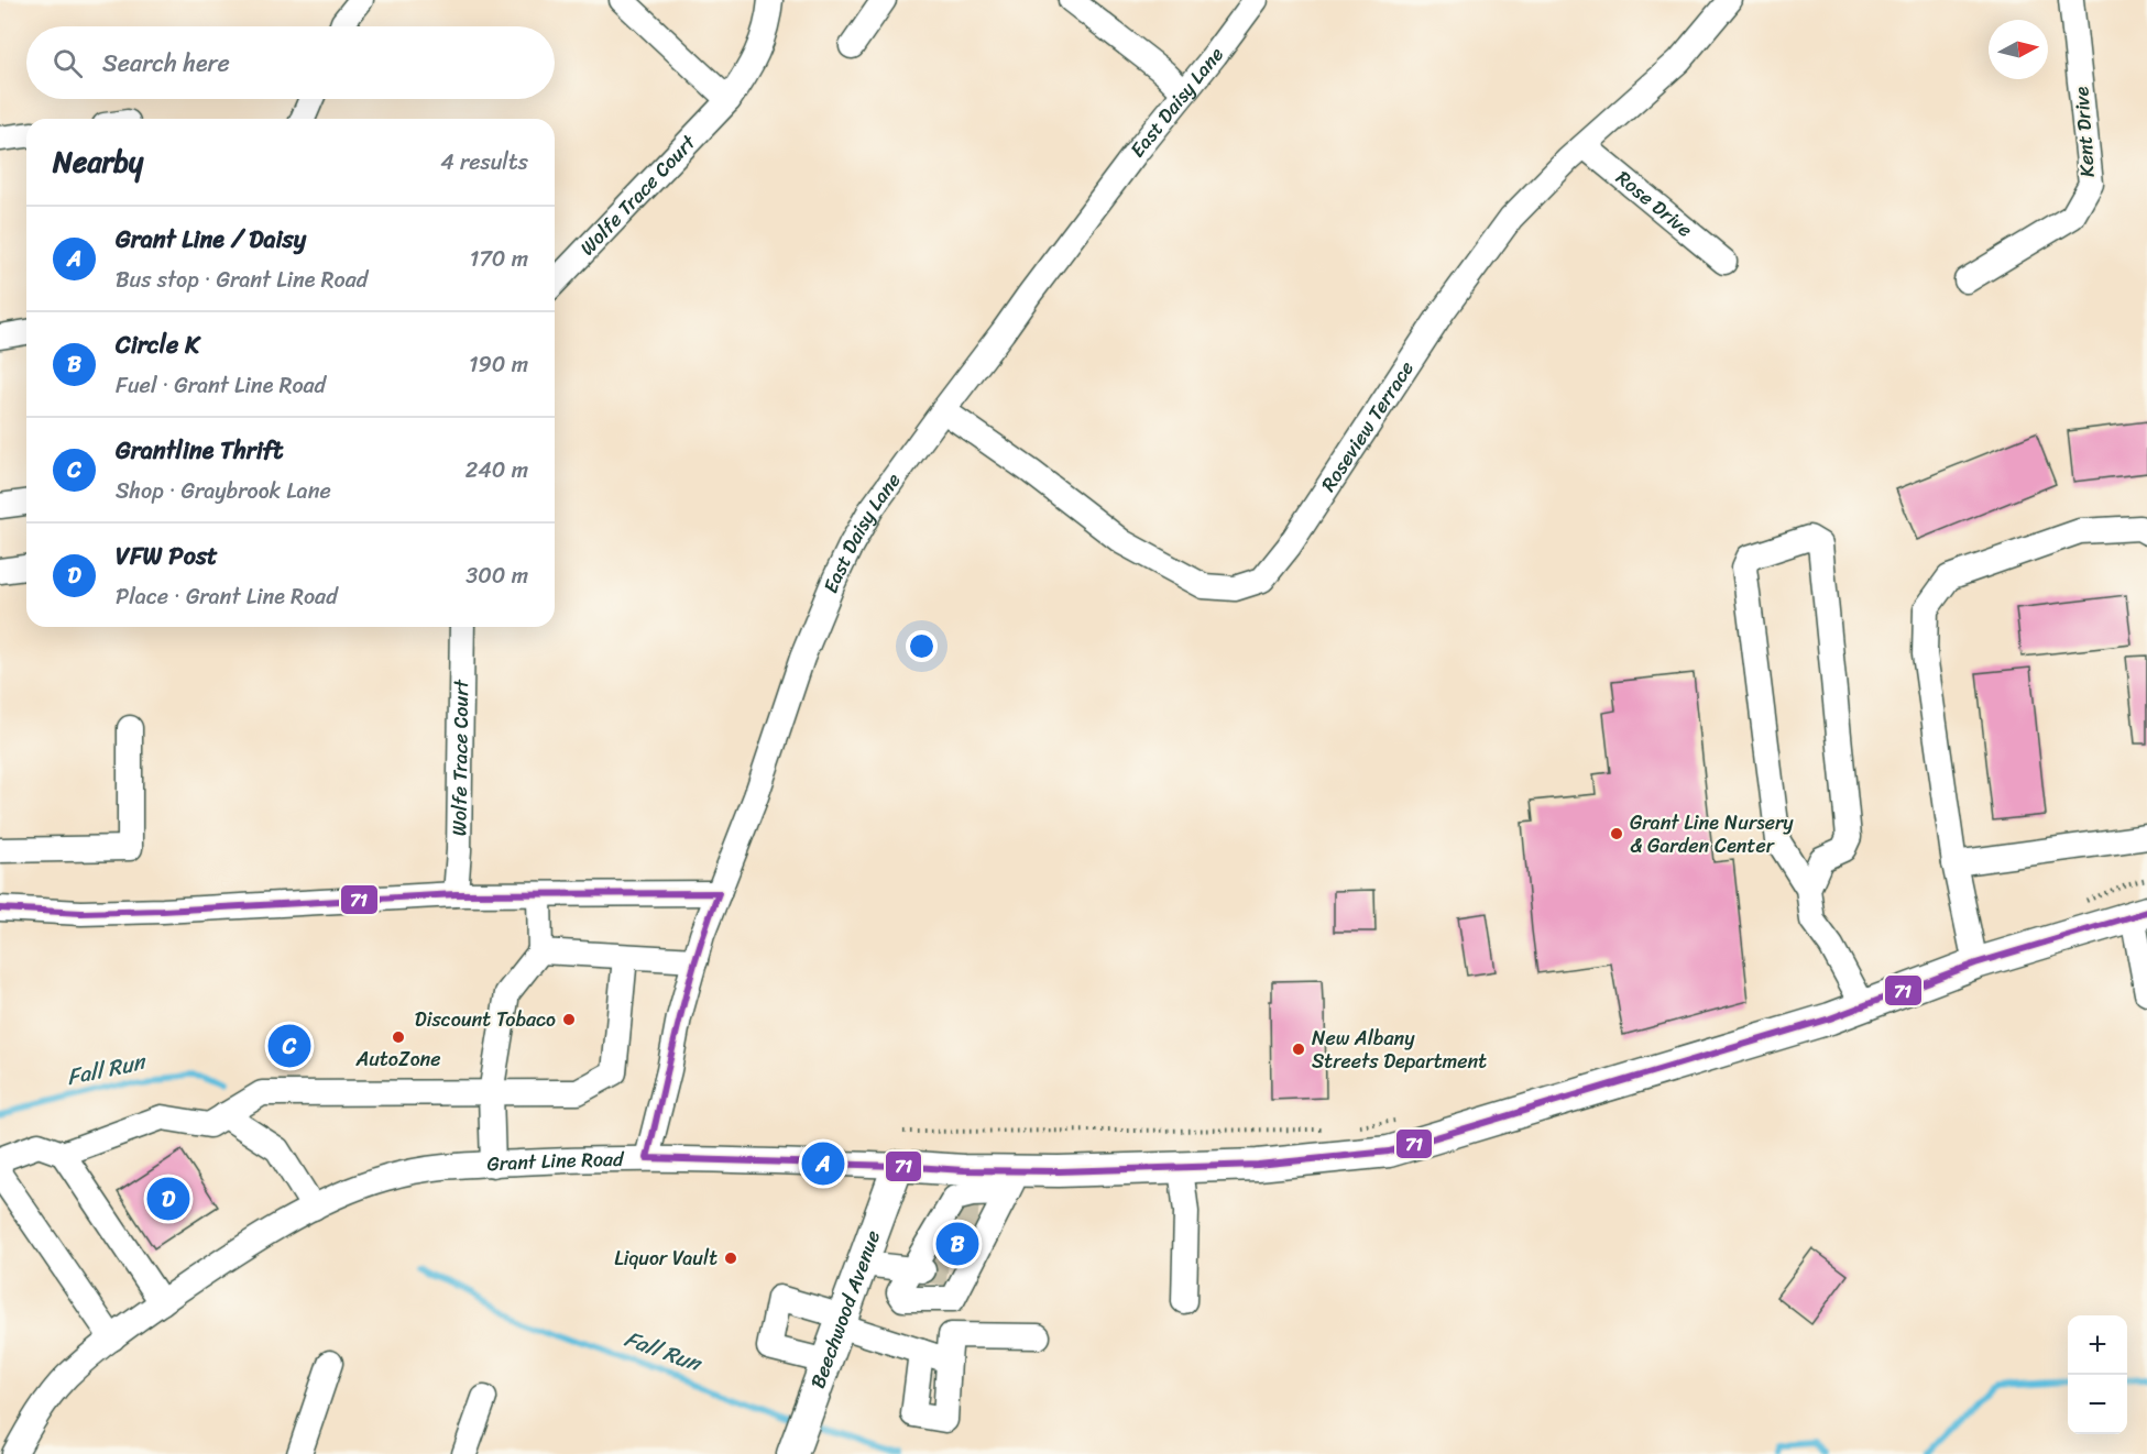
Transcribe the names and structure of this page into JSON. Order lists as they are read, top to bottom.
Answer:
{
  "streets": {
    "main road": ["Grant Line Road", "Beechwood Avenue"],
    "street": [
      "East Daisy Lane",
      "Kent Drive",
      "Wolfe Trace Court",
      "Rose Drive",
      "Roseview Terrace"
    ]
  },
  "crossings": [
    ["East Daisy Lane", "Roseview Terrace"],
    ["East Daisy Lane", "Grant Line Road"],
    ["Rose Drive", "Roseview Terrace"],
    ["Grant Line Road", "Beechwood Avenue"]
  ],
  "water": ["Fall Run"],
  "places": [
    "Grant Line Nursery & Garden Center",
    "Discount Tobaco",
    "AutoZone",
    "New Albany Streets Department",
    "Liquor Vault"
  ],
  "lines": ["transit line 71"],
  "north": "right",
  "page": {
    "search": "Search here",
    "heading": ["Nearby", "4 results"],
    "list": [
      {
        "mark": "A",
        "name": "Grant Line / Daisy",
        "note": "Bus stop · Grant Line Road",
        "value": "170 m"
      },
      {
        "mark": "B",
        "name": "Circle K",
        "note": "Fuel · Grant Line Road",
        "value": "190 m"
      },
      {
        "mark": "C",
        "name": "Grantline Thrift",
        "note": "Shop · Graybrook Lane",
        "value": "240 m"
      },
      {
        "mark": "D",
        "name": "VFW Post",
        "note": "Place · Grant Line Road",
        "value": "300 m"
      }
    ],
    "pins": [
      "C",
      "A",
      "D",
      "B"
    ],
    "map_buttons": ["+", "−"]
  }
}
